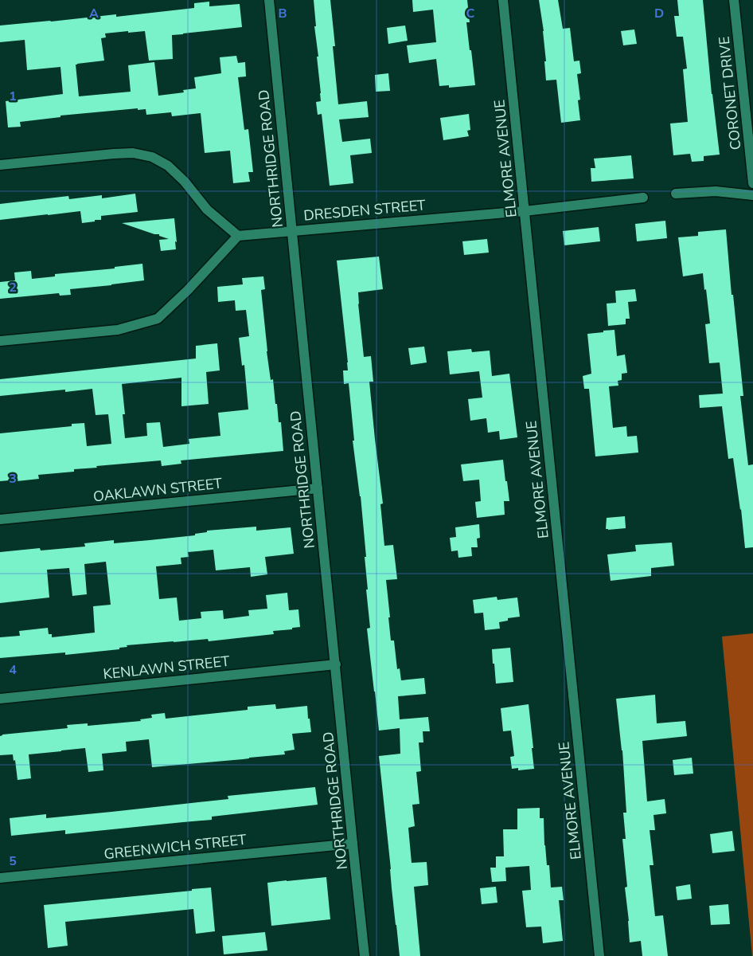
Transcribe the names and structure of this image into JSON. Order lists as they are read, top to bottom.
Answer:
{
  "streets": {
    "street": [
      "CORONET DRIVE",
      "NORTHRIDGE ROAD",
      "ELMORE AVENUE",
      "DRESDEN STREET",
      "OAKLAWN STREET",
      "KENLAWN STREET",
      "GREENWICH STREET"
    ]
  },
  "crossings": [
    ["NORTHRIDGE ROAD", "DRESDEN STREET"],
    ["NORTHRIDGE ROAD", "OAKLAWN STREET"],
    ["NORTHRIDGE ROAD", "KENLAWN STREET"],
    ["NORTHRIDGE ROAD", "GREENWICH STREET"],
    ["ELMORE AVENUE", "DRESDEN STREET"]
  ],
  "grid": {
    "columns": [
      "A",
      "B",
      "C",
      "D"
    ],
    "rows": [
      "1",
      "2",
      "3",
      "4",
      "5"
    ]
  }
}
